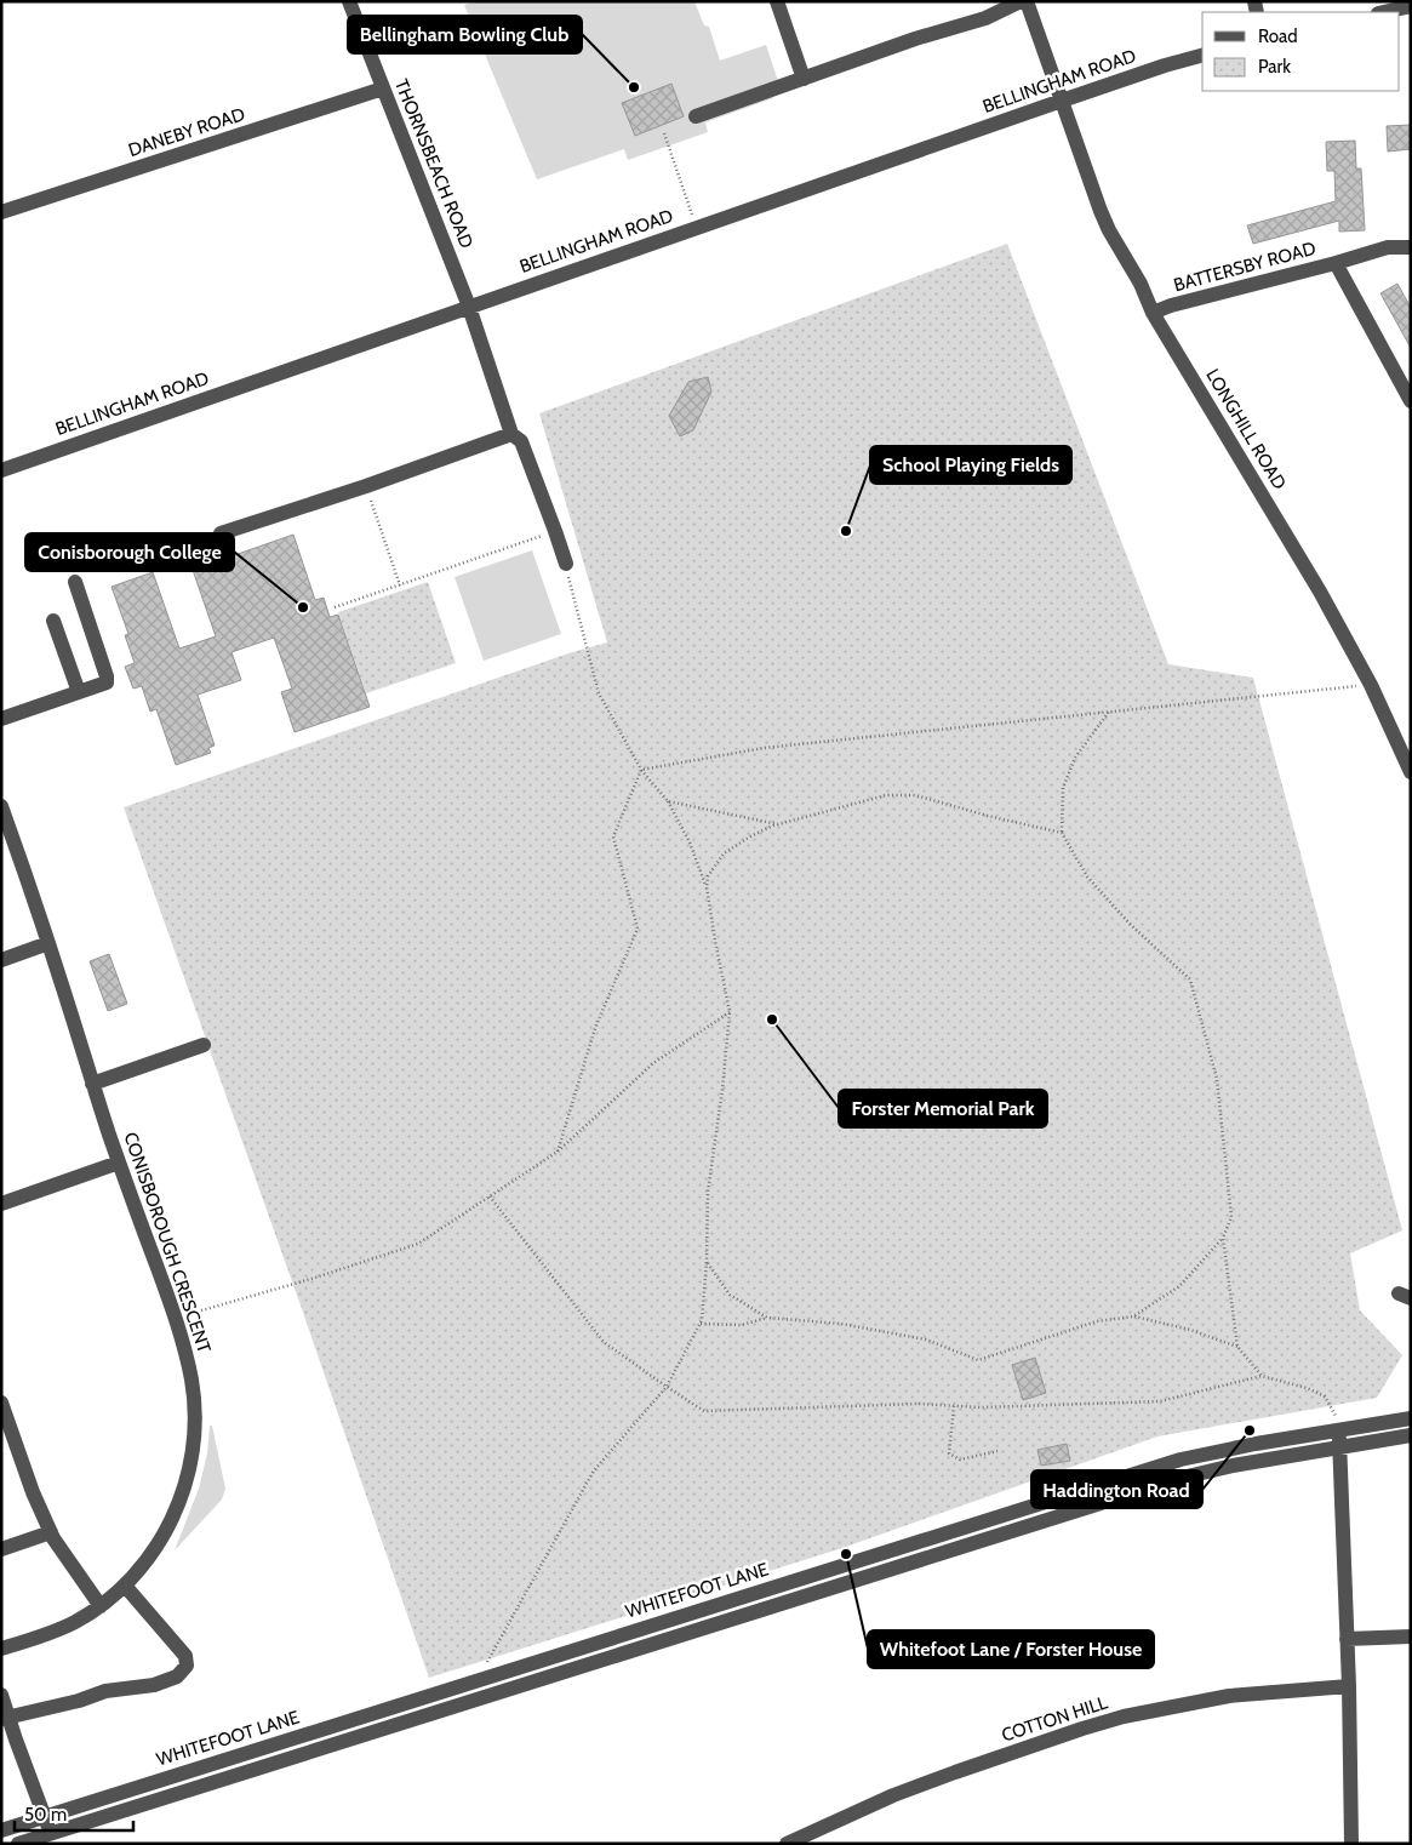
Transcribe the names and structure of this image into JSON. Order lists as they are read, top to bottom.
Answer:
{
  "streets": {
    "street": [
      "BELLINGHAM ROAD",
      "DANEBY ROAD",
      "THORNSBEACH ROAD",
      "BATTERSBY ROAD",
      "LONGHILL ROAD",
      "CONISBOROUGH CRESCENT",
      "WHITEFOOT LANE",
      "COTTON HILL"
    ]
  },
  "crossings": [
    ["BELLINGHAM ROAD", "THORNSBEACH ROAD"],
    ["BELLINGHAM ROAD", "LONGHILL ROAD"],
    ["DANEBY ROAD", "THORNSBEACH ROAD"],
    ["BATTERSBY ROAD", "LONGHILL ROAD"]
  ],
  "places": [
    "Bellingham Bowling Club",
    "School Playing Fields",
    "Conisborough College",
    "Forster Memorial Park",
    "Haddington Road",
    "Whitefoot Lane / Forster House"
  ],
  "legend": ["Road", "Park"],
  "scale_bar": "50 m"
}
